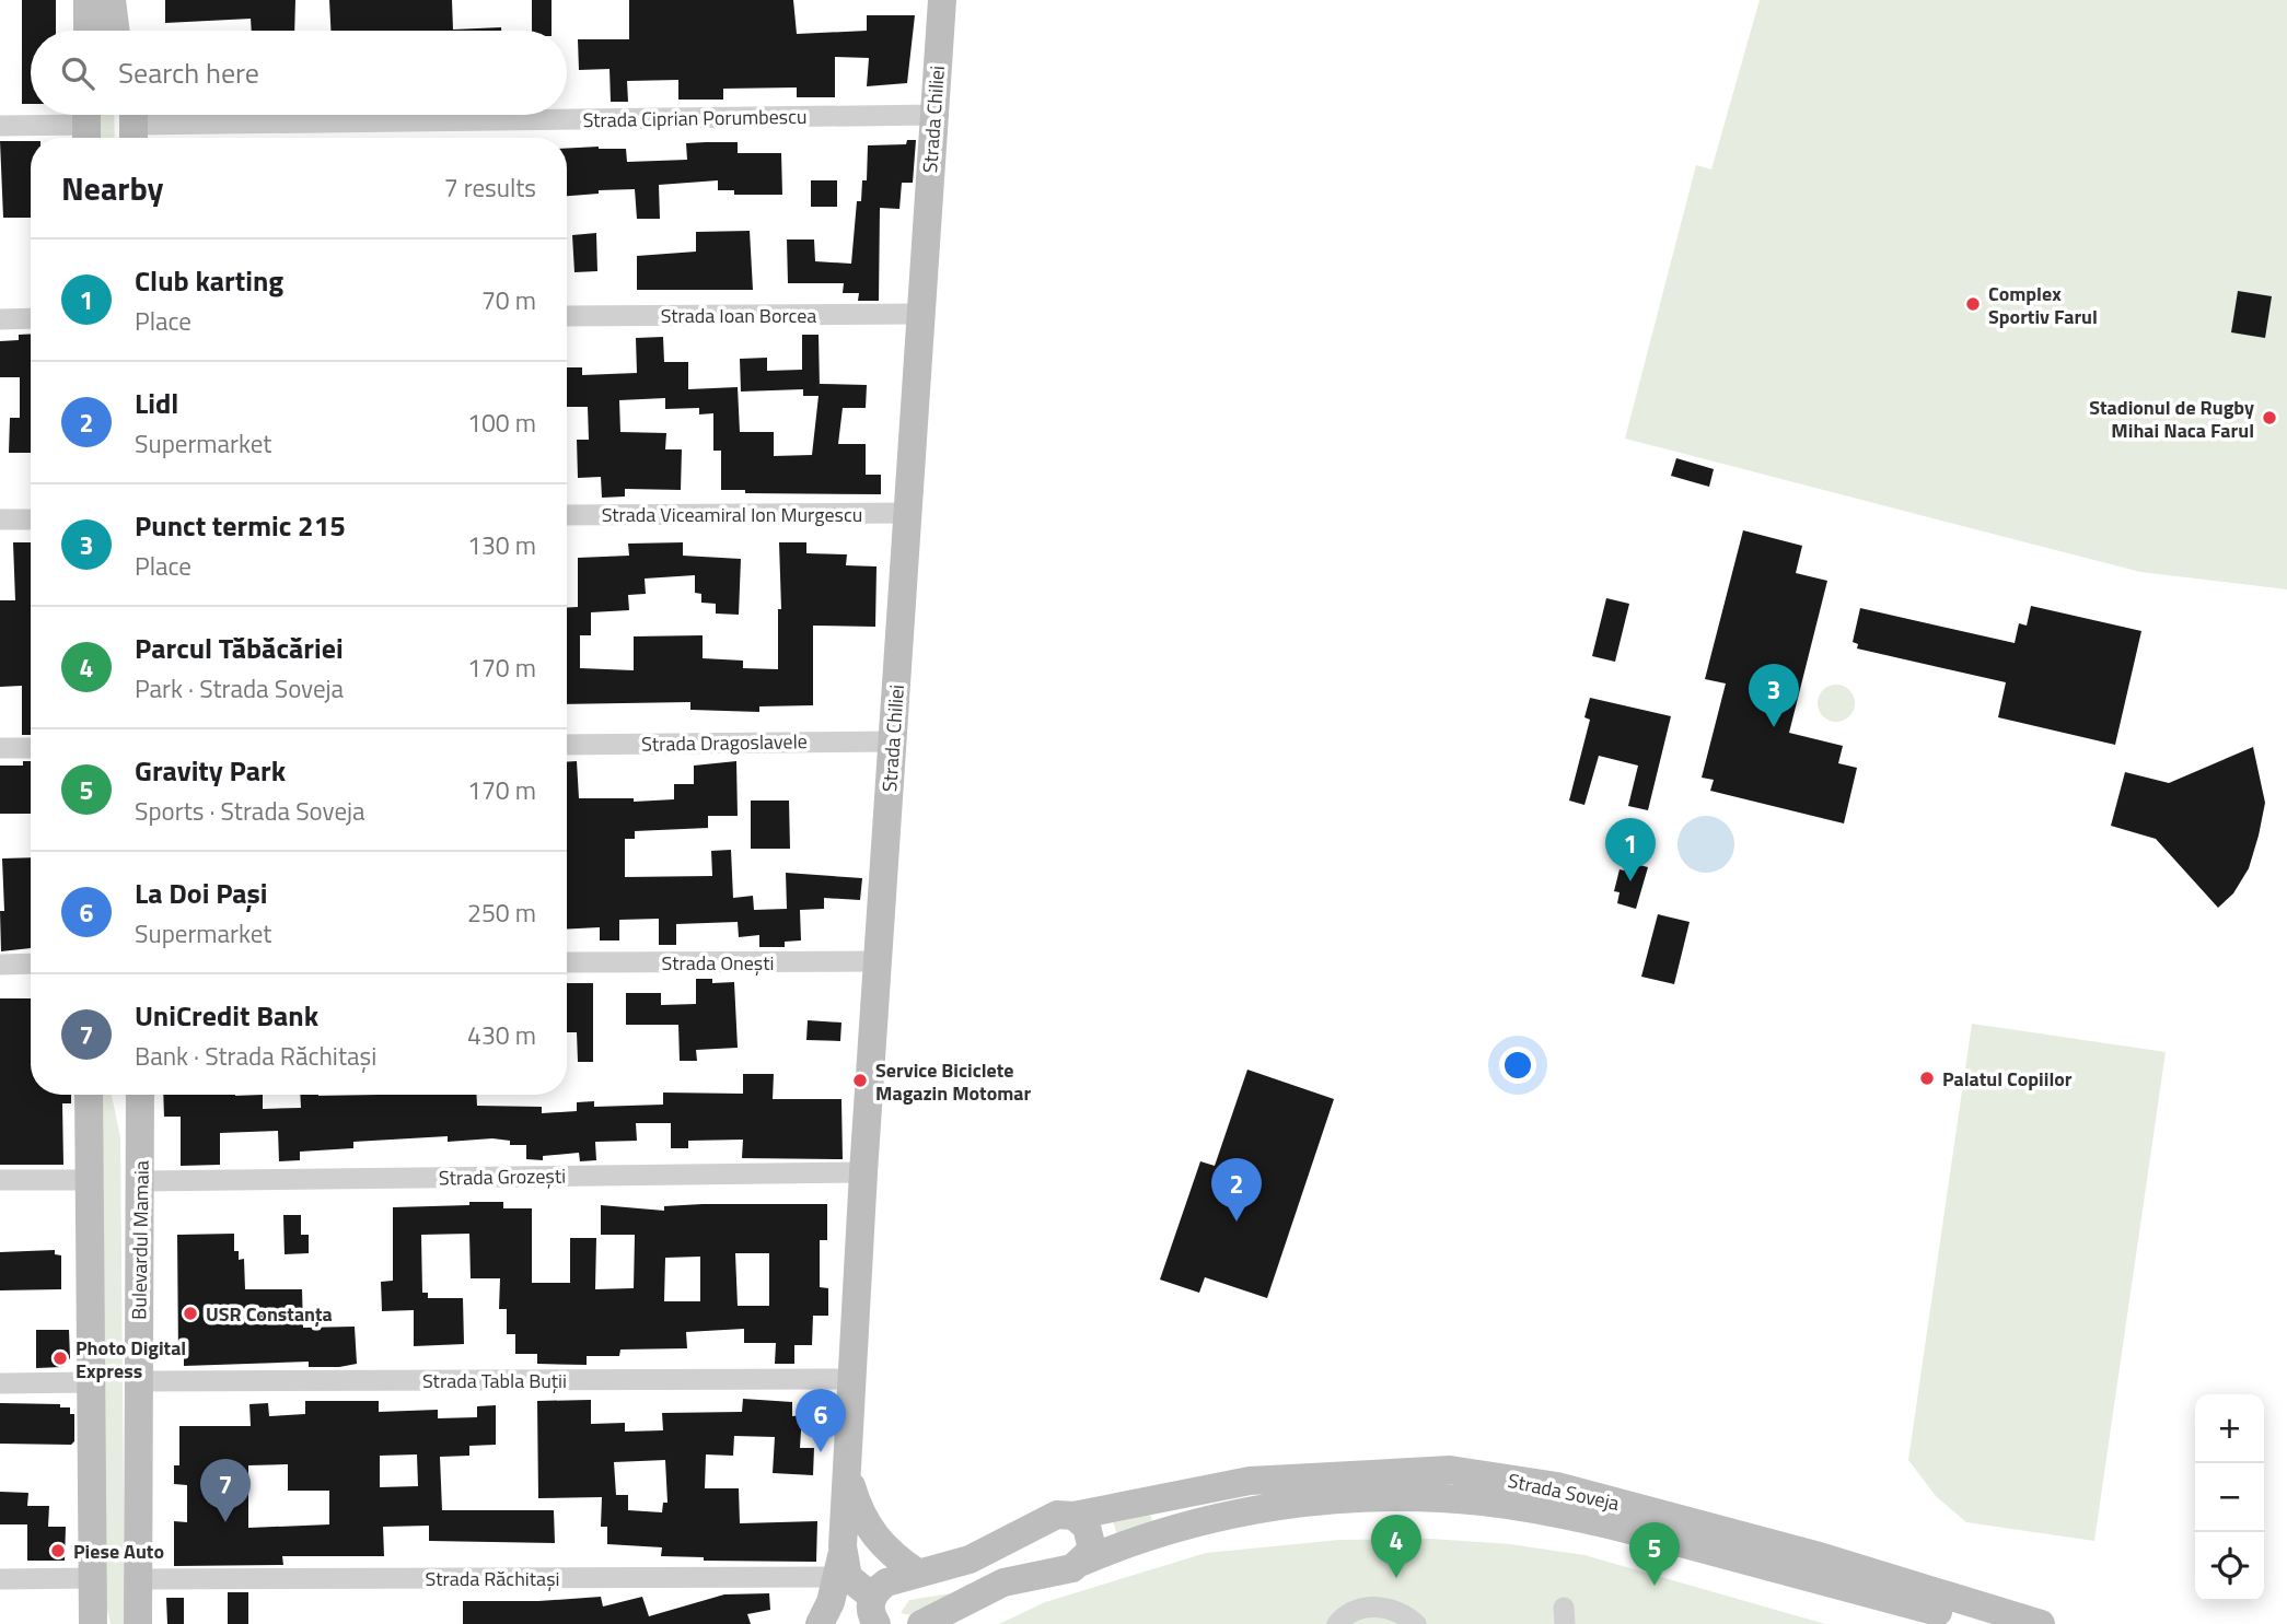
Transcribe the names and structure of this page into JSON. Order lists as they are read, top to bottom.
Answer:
{
  "streets": {
    "main road": ["Strada Chiliei", "Bulevardul Mamaia", "Strada Soveja"],
    "street": [
      "Strada Ciprian Porumbescu",
      "Strada Ioan Borcea",
      "Strada Viceamiral Ion Murgescu",
      "Strada Dragoslavele",
      "Strada Onești",
      "Strada Grozești",
      "Strada Tabla Buții",
      "Strada Răchitași"
    ]
  },
  "crossings": [
    ["Strada Ciprian Porumbescu", "Strada Chiliei"],
    ["Strada Chiliei", "Strada Ioan Borcea"],
    ["Strada Chiliei", "Strada Viceamiral Ion Murgescu"],
    ["Strada Chiliei", "Strada Dragoslavele"],
    ["Strada Chiliei", "Strada Onești"],
    ["Strada Chiliei", "Strada Grozești"],
    ["Strada Chiliei", "Strada Tabla Buții"],
    ["Strada Chiliei", "Strada Soveja"],
    ["Strada Chiliei", "Strada Răchitași"],
    ["Strada Grozești", "Bulevardul Mamaia"],
    ["Bulevardul Mamaia", "Strada Tabla Buții"],
    ["Bulevardul Mamaia", "Strada Răchitași"]
  ],
  "places": [
    "Complex Sportiv Farul",
    "Stadionul de Rugby Mihai Naca Farul",
    "Palatul Copiilor",
    "Service Biciclete Magazin Motomar",
    "USR Constanța",
    "Photo Digital Express",
    "Piese Auto"
  ],
  "page": {
    "search": "Search here",
    "heading": ["Nearby", "7 results"],
    "list": [
      {
        "mark": "1",
        "name": "Club karting",
        "note": "Place",
        "value": "70 m"
      },
      {
        "mark": "2",
        "name": "Lidl",
        "note": "Supermarket",
        "value": "100 m"
      },
      {
        "mark": "3",
        "name": "Punct termic 215",
        "note": "Place",
        "value": "130 m"
      },
      {
        "mark": "4",
        "name": "Parcul Tăbăcăriei",
        "note": "Park · Strada Soveja",
        "value": "170 m"
      },
      {
        "mark": "5",
        "name": "Gravity Park",
        "note": "Sports · Strada Soveja",
        "value": "170 m"
      },
      {
        "mark": "6",
        "name": "La Doi Pași",
        "note": "Supermarket",
        "value": "250 m"
      },
      {
        "mark": "7",
        "name": "UniCredit Bank",
        "note": "Bank · Strada Răchitași",
        "value": "430 m"
      }
    ],
    "pins": [
      "3",
      "1",
      "2",
      "6",
      "7",
      "4",
      "5"
    ],
    "map_buttons": ["+", "−"]
  }
}
